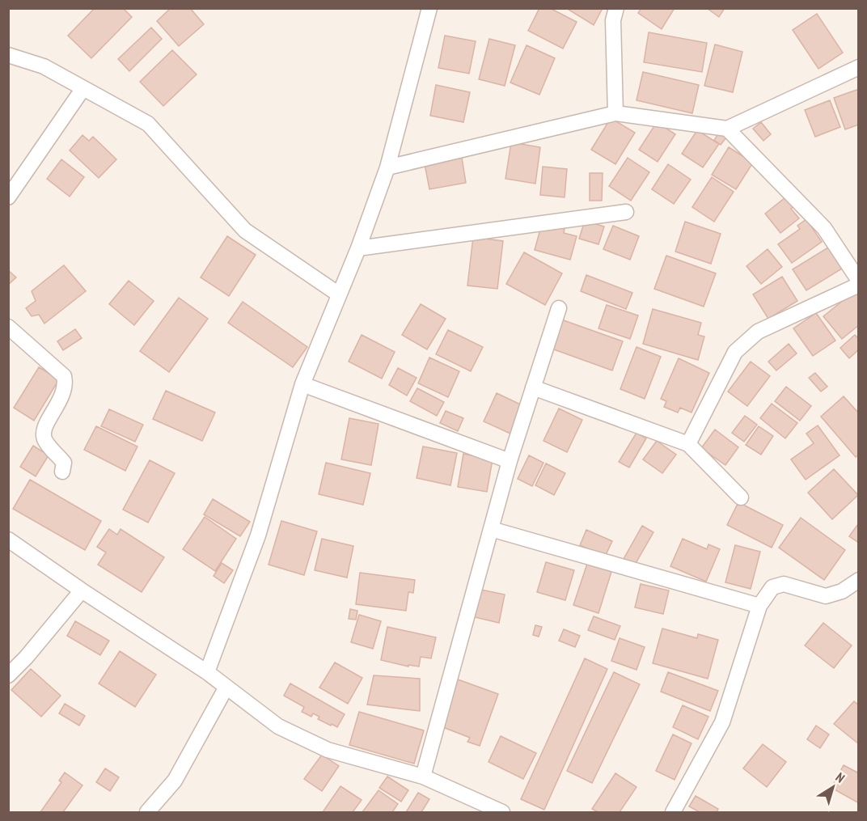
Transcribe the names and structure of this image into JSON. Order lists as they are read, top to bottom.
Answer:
{
  "north": "top right"
}
